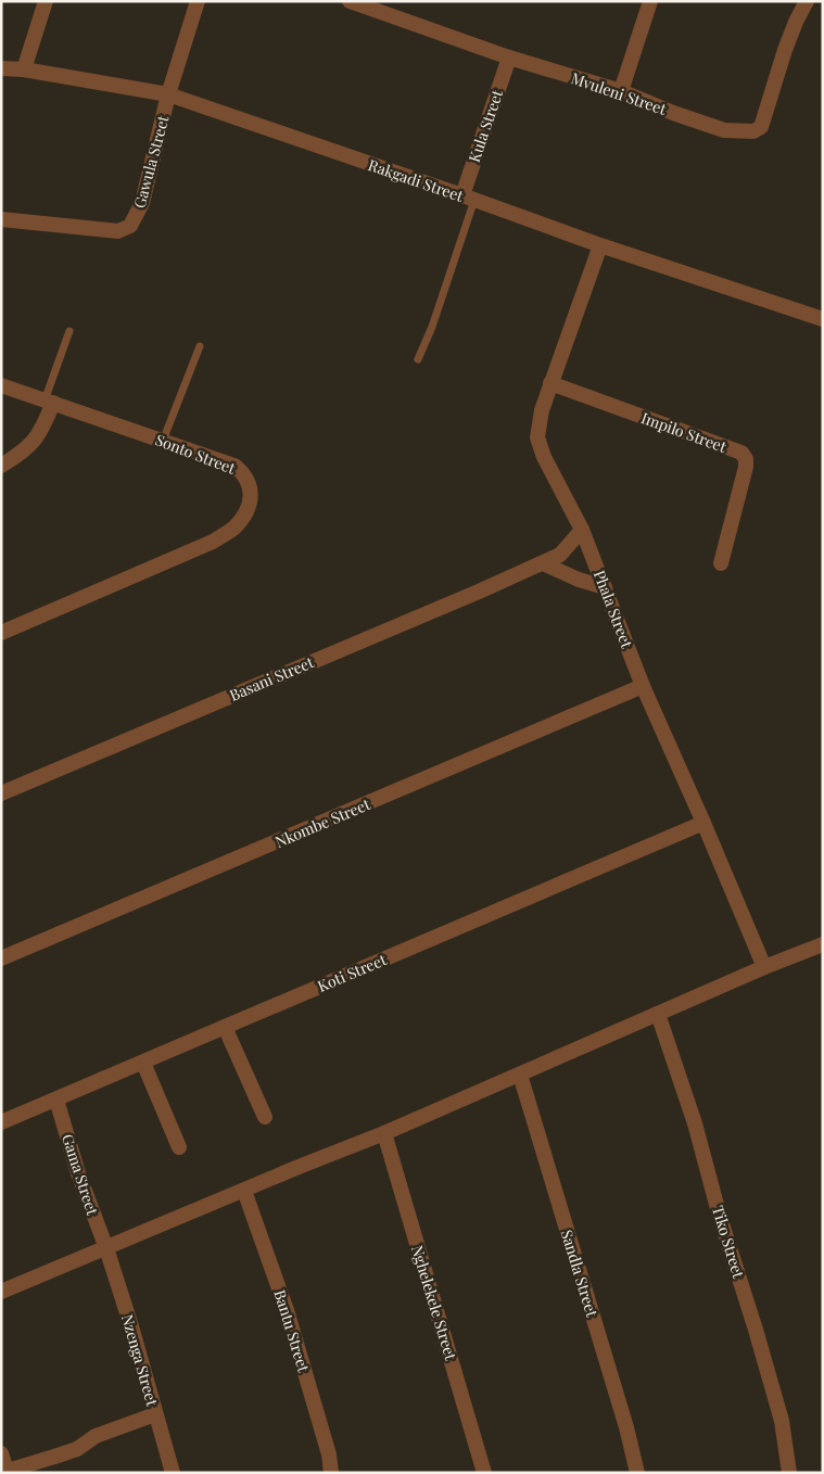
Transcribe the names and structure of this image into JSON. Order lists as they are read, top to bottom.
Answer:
{
  "streets": {
    "street": [
      "Mvuleni Street",
      "Kula Street",
      "Gawula Street",
      "Rakgadi Street",
      "Impilo Street",
      "Sonto Street",
      "Phala Street",
      "Basani Street",
      "Nkombe Street",
      "Koti Street",
      "Gama Street",
      "Tiko Street",
      "Sandla Street",
      "Nghelekele Street",
      "Bantu Street",
      "Nzenga Street"
    ]
  },
  "crossings": [
    ["Mvuleni Street", "Kula Street"],
    ["Kula Street", "Rakgadi Street"],
    ["Gawula Street", "Rakgadi Street"],
    ["Rakgadi Street", "Phala Street"],
    ["Impilo Street", "Phala Street"],
    ["Phala Street", "Basani Street"],
    ["Phala Street", "Nkombe Street"],
    ["Phala Street", "Koti Street"],
    ["Koti Street", "Gama Street"],
    ["Gama Street", "Nzenga Street"]
  ]
}
